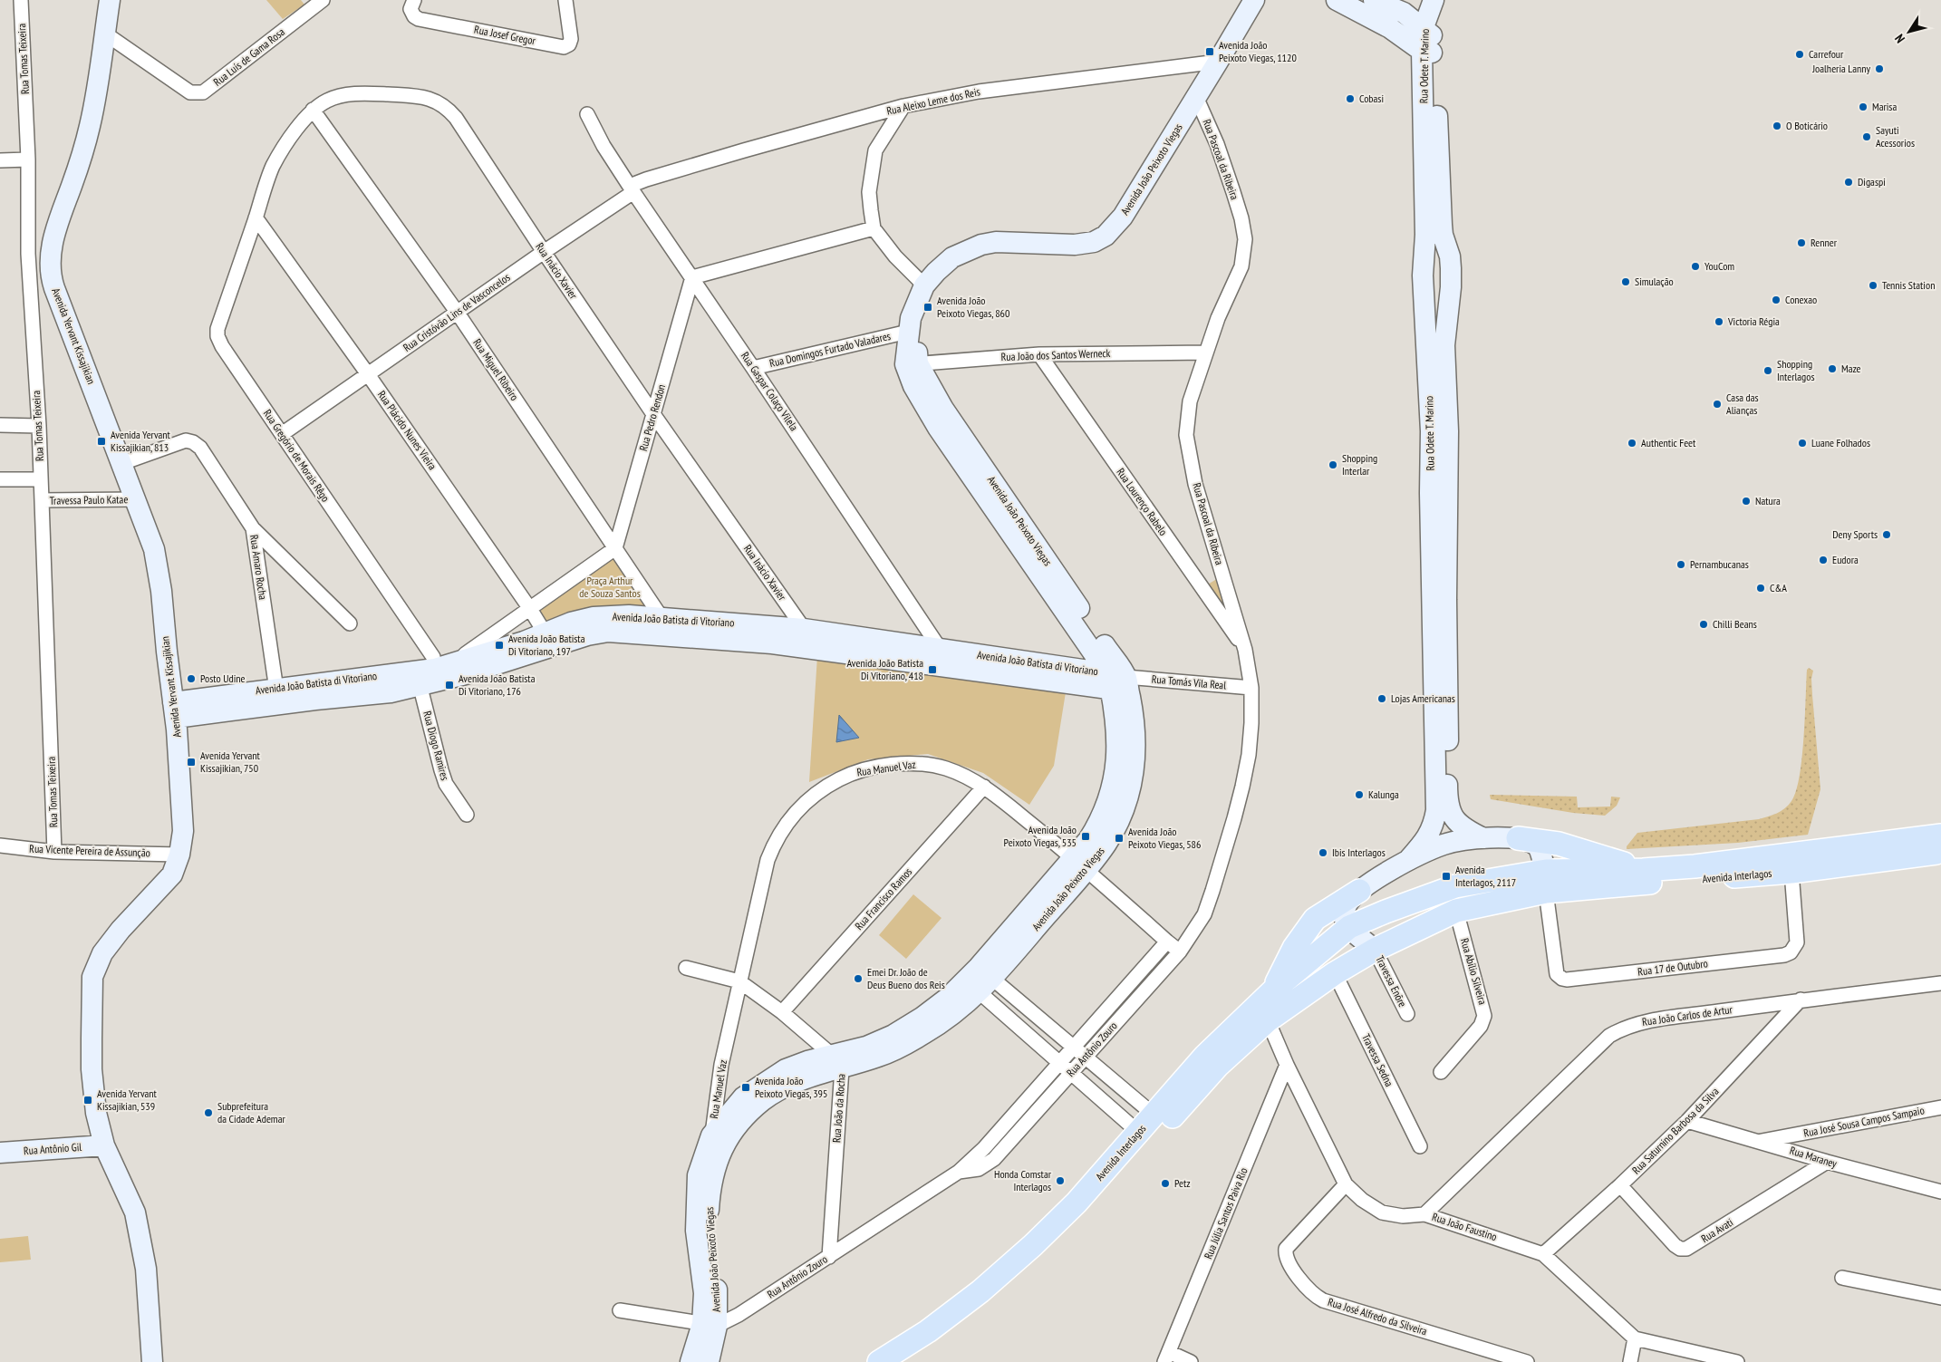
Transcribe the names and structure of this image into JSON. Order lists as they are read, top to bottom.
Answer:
{
  "streets": {
    "main road": ["Avenida Interlagos"],
    "street": [
      "Rua Josef Gregor",
      "Rua Luís de Gama Rosa",
      "Rua Tomas Teixeira",
      "Rua Odete T. Marino",
      "Rua Aleixo Leme dos Reis",
      "Rua Pascoal da Ribeira",
      "Avenida João Peixoto Viegas",
      "Rua Inácio Xavier",
      "Rua Cristóvão Lins de Vasconcelos",
      "Avenida Yervant Kissajikian",
      "Rua Domingos Furtado Valadares",
      "Rua João dos Santos Werneck",
      "Rua Miguel Ribeiro",
      "Rua Gaspar Colaço Vilela",
      "Rua Pedro Rendon",
      "Rua Plácido Nunes Vieira",
      "Rua Gregório de Morais Rêgo",
      "Travessa Paulo Katae",
      "Rua Lourenço Rabelo",
      "Rua Amaro Rocha",
      "Avenida João Batista di Vitoriano",
      "Rua Tomás Vila Real",
      "Rua Diogo Ramires",
      "Rua Manuel Vaz",
      "Rua Vicente Pereira de Assunção",
      "Rua Francisco Ramos",
      "Rua 17 de Outubro",
      "Rua Abílio Silveira",
      "Travessa Enõre",
      "Rua João Carlos de Artur",
      "Rua Antônio Zouro",
      "Travessa Sedna",
      "Rua João da Rocha",
      "Rua José Sousa Campos Sampaio",
      "Rua Saturnino Barbosa da Silva",
      "Rua Antônio Gil",
      "Rua Maraney",
      "Rua Júlia Santos Paiva Rio",
      "Rua João Faustino",
      "Rua Avati",
      "Rua José Alfredo da Silveira"
    ]
  },
  "crossings": [
    ["Rua Luís de Gama Rosa", "Avenida Yervant Kissajikian"],
    ["Rua Tomas Teixeira", "Travessa Paulo Katae"],
    ["Rua Tomas Teixeira", "Rua Vicente Pereira de Assunção"],
    ["Rua Aleixo Leme dos Reis", "Avenida João Peixoto Viegas"],
    ["Rua Aleixo Leme dos Reis", "Rua Cristóvão Lins de Vasconcelos"],
    ["Rua Aleixo Leme dos Reis", "Rua Gaspar Colaço Vilela"],
    ["Rua Pascoal da Ribeira", "Avenida João Peixoto Viegas"],
    ["Rua Pascoal da Ribeira", "Rua João dos Santos Werneck"],
    ["Rua Pascoal da Ribeira", "Rua Lourenço Rabelo"],
    ["Rua Pascoal da Ribeira", "Rua Tomás Vila Real"],
    ["Rua Pascoal da Ribeira", "Rua Manuel Vaz"],
    ["Rua Pascoal da Ribeira", "Rua Antônio Zouro"],
    ["Avenida João Peixoto Viegas", "Rua Domingos Furtado Valadares"],
    ["Avenida João Peixoto Viegas", "Rua João dos Santos Werneck"],
    ["Avenida João Peixoto Viegas", "Avenida João Batista di Vitoriano"],
    ["Avenida João Peixoto Viegas", "Rua Tomás Vila Real"],
    ["Avenida João Peixoto Viegas", "Rua Manuel Vaz"],
    ["Avenida João Peixoto Viegas", "Rua Antônio Zouro"],
    ["Avenida João Peixoto Viegas", "Rua João da Rocha"],
    ["Rua Inácio Xavier", "Rua Cristóvão Lins de Vasconcelos"],
    ["Rua Inácio Xavier", "Rua Miguel Ribeiro"],
    ["Rua Inácio Xavier", "Rua Pedro Rendon"],
    ["Rua Inácio Xavier", "Rua Plácido Nunes Vieira"],
    ["Rua Inácio Xavier", "Rua Gregório de Morais Rêgo"],
    ["Rua Inácio Xavier", "Avenida João Batista di Vitoriano"],
    ["Rua Cristóvão Lins de Vasconcelos", "Rua Miguel Ribeiro"],
    ["Rua Cristóvão Lins de Vasconcelos", "Rua Gaspar Colaço Vilela"],
    ["Rua Cristóvão Lins de Vasconcelos", "Rua Plácido Nunes Vieira"],
    ["Rua Cristóvão Lins de Vasconcelos", "Rua Gregório de Morais Rêgo"],
    ["Avenida Yervant Kissajikian", "Travessa Paulo Katae"],
    ["Avenida Yervant Kissajikian", "Rua Amaro Rocha"],
    ["Avenida Yervant Kissajikian", "Avenida João Batista di Vitoriano"],
    ["Avenida Yervant Kissajikian", "Rua Vicente Pereira de Assunção"],
    ["Avenida Yervant Kissajikian", "Rua Antônio Gil"],
    ["Rua Domingos Furtado Valadares", "Rua Gaspar Colaço Vilela"],
    ["Rua João dos Santos Werneck", "Rua Lourenço Rabelo"],
    ["Rua Miguel Ribeiro", "Rua Pedro Rendon"],
    ["Rua Miguel Ribeiro", "Avenida João Batista di Vitoriano"],
    ["Rua Gaspar Colaço Vilela", "Rua Pedro Rendon"],
    ["Rua Gaspar Colaço Vilela", "Avenida João Batista di Vitoriano"],
    ["Rua Plácido Nunes Vieira", "Rua Gregório de Morais Rêgo"],
    ["Rua Plácido Nunes Vieira", "Avenida João Batista di Vitoriano"],
    ["Rua Gregório de Morais Rêgo", "Avenida João Batista di Vitoriano"],
    ["Rua Gregório de Morais Rêgo", "Rua Diogo Ramires"],
    ["Rua Amaro Rocha", "Avenida João Batista di Vitoriano"],
    ["Avenida João Batista di Vitoriano", "Rua Tomás Vila Real"],
    ["Avenida João Batista di Vitoriano", "Rua Diogo Ramires"],
    ["Rua Manuel Vaz", "Rua Francisco Ramos"],
    ["Rua Manuel Vaz", "Rua Antônio Zouro"],
    ["Avenida Interlagos", "Rua 17 de Outubro"],
    ["Avenida Interlagos", "Rua Abílio Silveira"],
    ["Avenida Interlagos", "Travessa Enõre"],
    ["Avenida Interlagos", "Travessa Sedna"],
    ["Avenida Interlagos", "Rua João Faustino"],
    ["Rua João Carlos de Artur", "Rua Saturnino Barbosa da Silva"],
    ["Rua João Carlos de Artur", "Rua João Faustino"],
    ["Rua Antônio Zouro", "Rua João da Rocha"],
    ["Rua José Sousa Campos Sampaio", "Rua Maraney"],
    ["Rua Saturnino Barbosa da Silva", "Rua Maraney"],
    ["Rua Saturnino Barbosa da Silva", "Rua João Faustino"],
    ["Rua Saturnino Barbosa da Silva", "Rua Avati"],
    ["Rua Maraney", "Rua Avati"],
    ["Rua Júlia Santos Paiva Rio", "Rua João Faustino"],
    ["Rua João Faustino", "Rua José Alfredo da Silveira"]
  ],
  "parks": ["Praça Arthur de Souza Santos"],
  "places": {
    "transit": [
      "Avenida João Peixoto Viegas, 1120",
      "Avenida João Peixoto Viegas, 860",
      "Avenida Yervant Kissajikian, 813",
      "Avenida João Batista Di Vitoriano, 197",
      "Avenida João Batista Di Vitoriano, 418",
      "Avenida João Batista Di Vitoriano, 176",
      "Avenida Yervant Kissajikian, 750",
      "Avenida João Peixoto Viegas, 535",
      "Avenida João Peixoto Viegas, 586",
      "Avenida Interlagos, 2117",
      "Avenida João Peixoto Viegas, 395",
      "Avenida Yervant Kissajikian, 539"
    ],
    "other": [
      "Carrefour",
      "Joalheria Lanny",
      "Cobasi",
      "Marisa",
      "O Boticário",
      "Sayuti Acessorios",
      "Digaspi",
      "Renner",
      "YouCom",
      "Simulação",
      "Tennis Station",
      "Conexao",
      "Victoria Régia",
      "Maze",
      "Shopping Interlagos",
      "Casa das Alianças",
      "Authentic Feet",
      "Luane Folhados",
      "Shopping Interlar",
      "Natura",
      "Deny Sports",
      "Eudora",
      "Pernambucanas",
      "C&A",
      "Chilli Beans",
      "Posto Udine",
      "Lojas Americanas",
      "Kalunga",
      "Ibis Interlagos",
      "Emei Dr. João de Deus Bueno dos Reis",
      "Subprefeitura da Cidade Ademar",
      "Honda Comstar Interlagos",
      "Petz"
    ]
  },
  "north": "bottom left"
}
